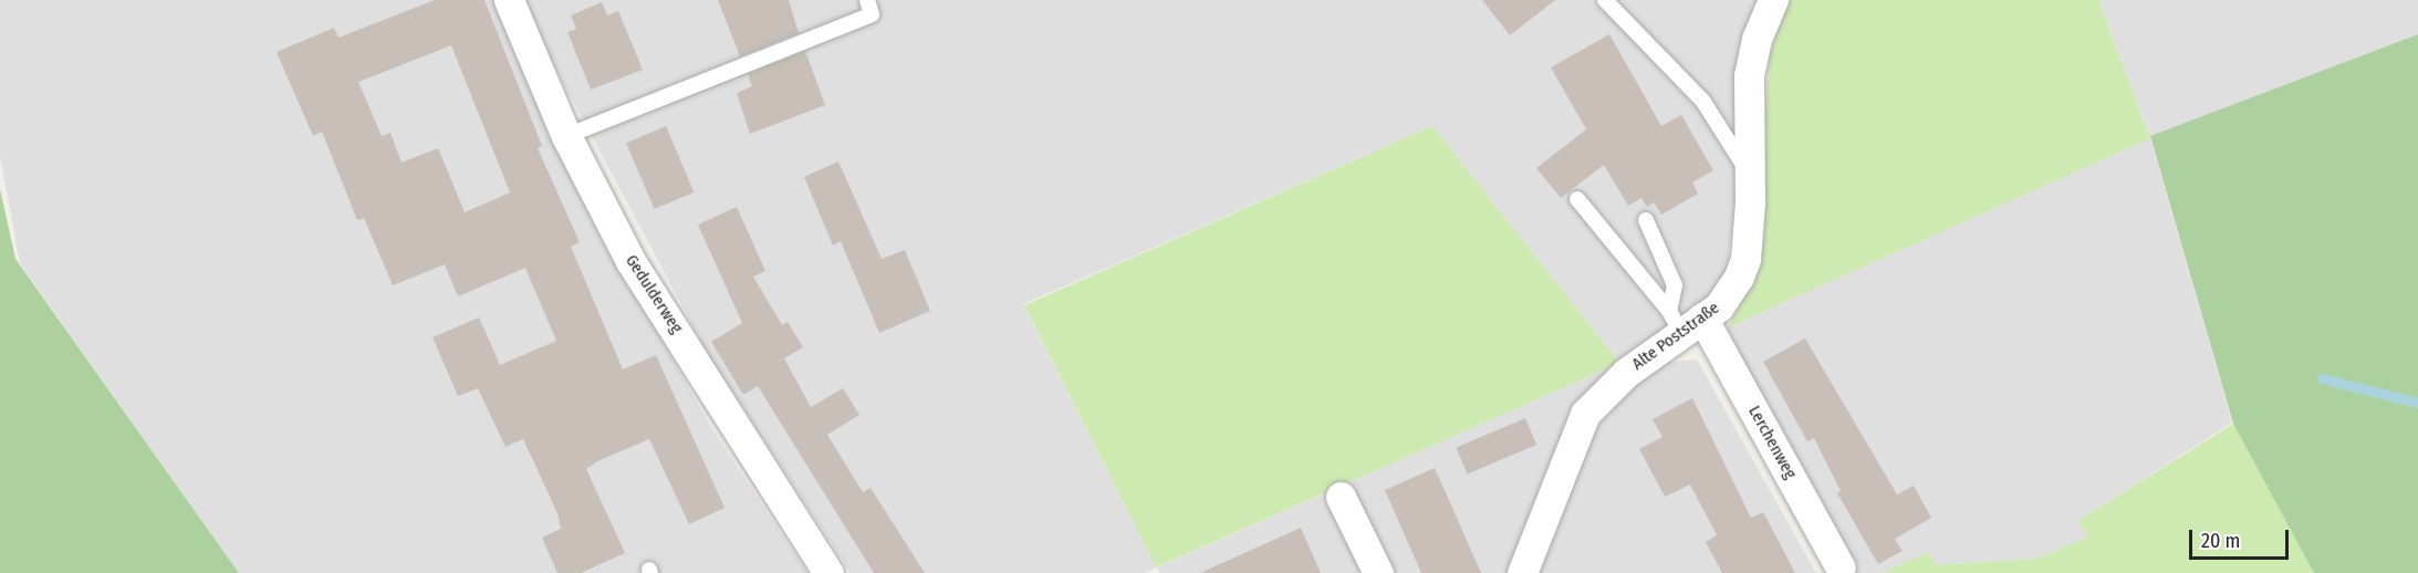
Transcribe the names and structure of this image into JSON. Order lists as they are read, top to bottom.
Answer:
{
  "streets": {
    "street": ["Gedulderweg", "Alte Poststraße", "Lerchenweg"]
  },
  "crossings": [
    ["Alte Poststraße", "Lerchenweg"]
  ],
  "scale_bar": "20 m"
}
